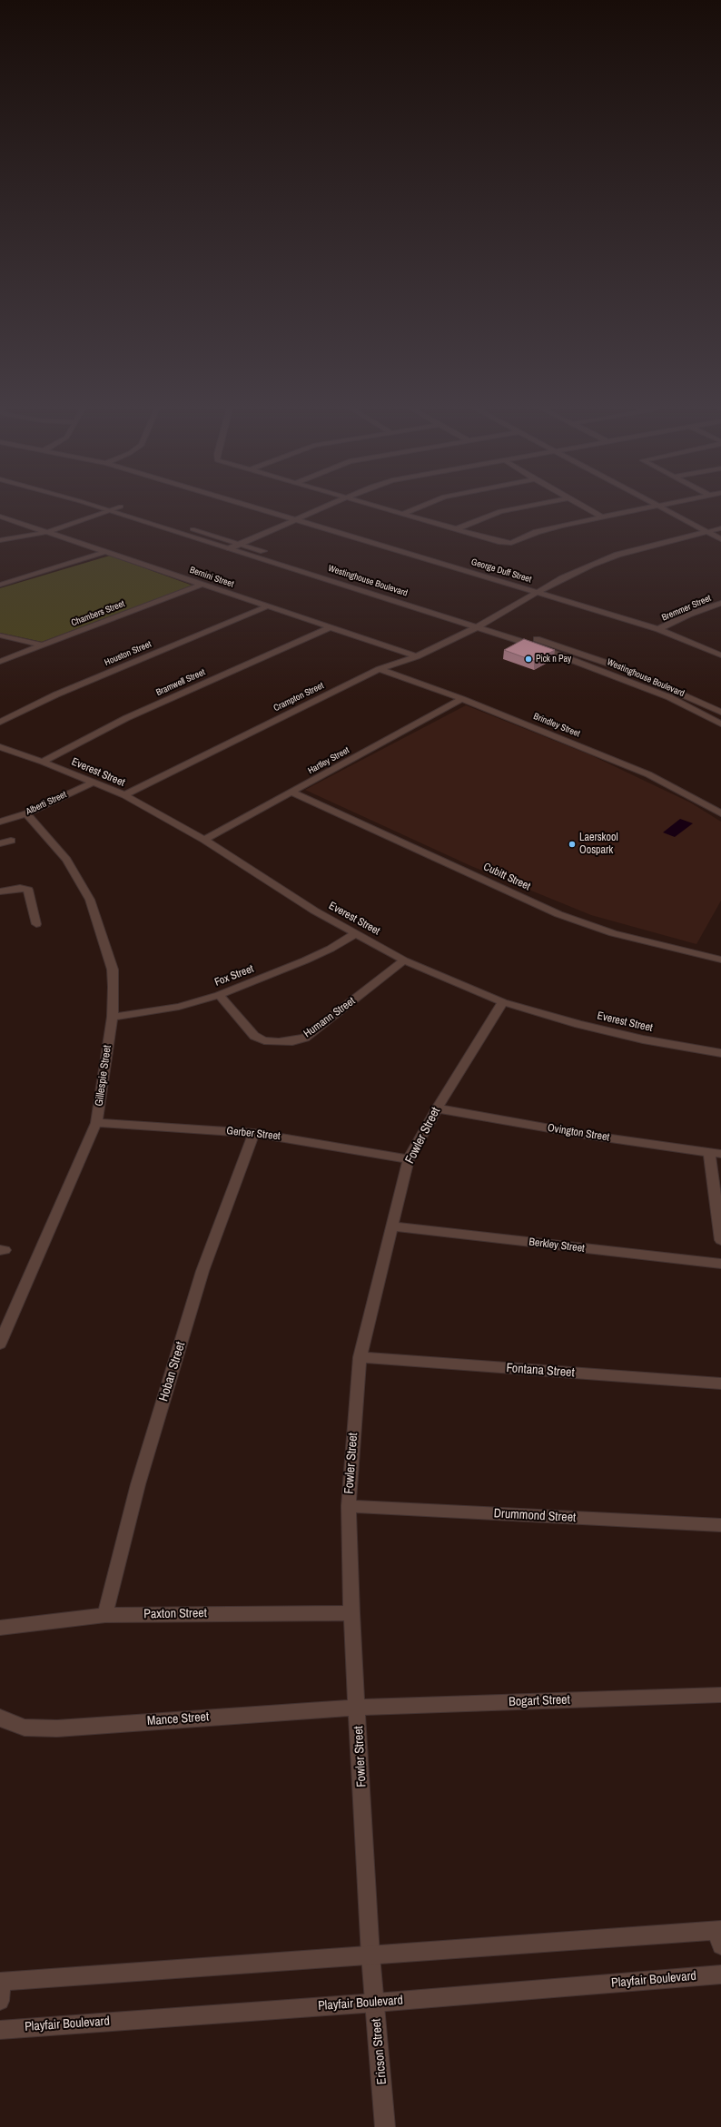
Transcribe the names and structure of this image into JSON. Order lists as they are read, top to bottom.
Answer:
{
  "streets": {
    "street": [
      "George Duff Street",
      "Bernini Street",
      "Westinghouse Boulevard",
      "Bremmer Street",
      "Chambers Street",
      "Houston Street",
      "Bramwell Street",
      "Crampton Street",
      "Brindley Street",
      "Hartley Street",
      "Everest Street",
      "Alberti Street",
      "Cubitt Street",
      "Fox Street",
      "Humann Street",
      "Gillespie Street",
      "Ovington Street",
      "Gerber Street",
      "Fowler Street",
      "Berkley Street",
      "Fontana Street",
      "Hoban Street",
      "Drummond Street",
      "Paxton Street",
      "Bogart Street",
      "Mance Street",
      "Playfair Boulevard",
      "Ericson Street"
    ]
  },
  "crossings": [
    ["George Duff Street", "Bremmer Street"],
    ["George Duff Street", "Crampton Street"],
    ["Bernini Street", "Chambers Street"],
    ["Bernini Street", "Houston Street"],
    ["Bernini Street", "Bramwell Street"],
    ["Bernini Street", "Crampton Street"],
    ["Westinghouse Boulevard", "Crampton Street"],
    ["Bramwell Street", "Everest Street"],
    ["Crampton Street", "Brindley Street"],
    ["Crampton Street", "Everest Street"],
    ["Brindley Street", "Hartley Street"],
    ["Hartley Street", "Everest Street"],
    ["Hartley Street", "Cubitt Street"],
    ["Everest Street", "Alberti Street"],
    ["Everest Street", "Fox Street"],
    ["Everest Street", "Humann Street"],
    ["Everest Street", "Fowler Street"],
    ["Alberti Street", "Gillespie Street"],
    ["Fox Street", "Humann Street"],
    ["Fox Street", "Gillespie Street"],
    ["Gillespie Street", "Gerber Street"],
    ["Ovington Street", "Fowler Street"],
    ["Gerber Street", "Fowler Street"],
    ["Gerber Street", "Hoban Street"],
    ["Fowler Street", "Berkley Street"],
    ["Fowler Street", "Fontana Street"],
    ["Fowler Street", "Drummond Street"],
    ["Fowler Street", "Paxton Street"],
    ["Fowler Street", "Bogart Street"],
    ["Fowler Street", "Mance Street"],
    ["Fowler Street", "Ericson Street"],
    ["Hoban Street", "Paxton Street"],
    ["Bogart Street", "Mance Street"],
    ["Playfair Boulevard", "Ericson Street"]
  ],
  "places": ["Pick n Pay", "Laerskool Oospark"]
}
